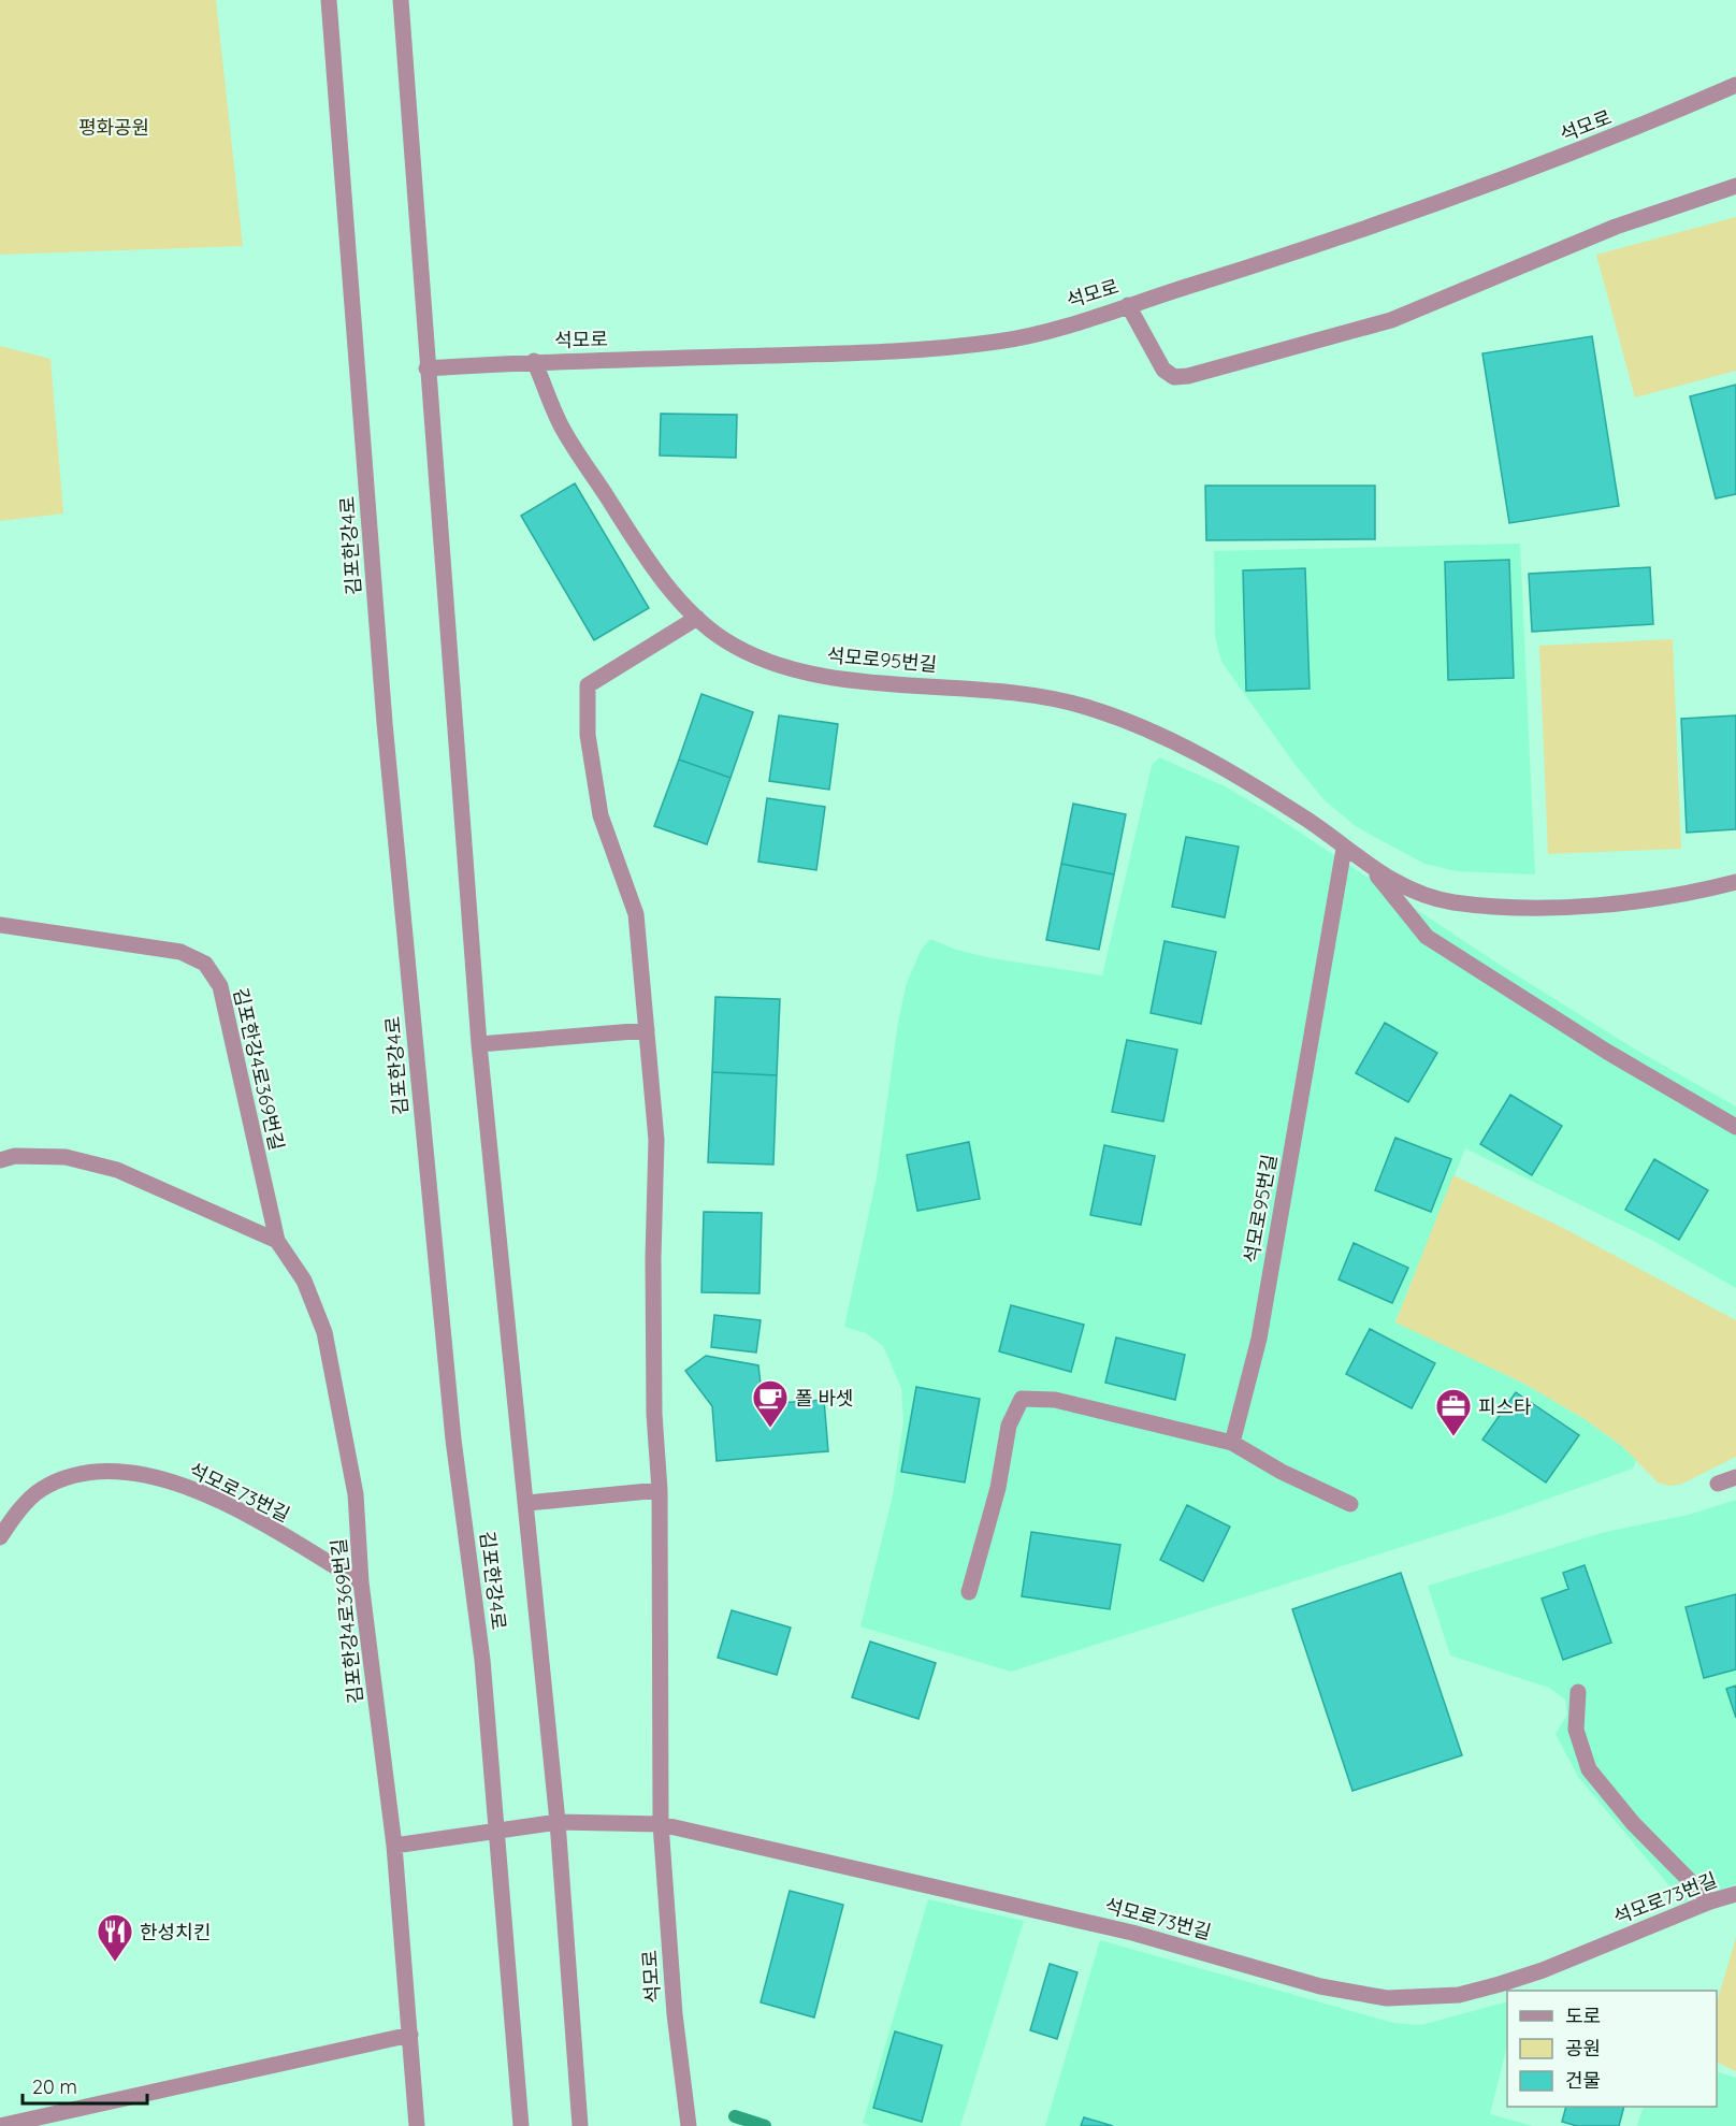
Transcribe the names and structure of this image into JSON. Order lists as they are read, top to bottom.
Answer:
{
  "streets": {
    "street": [
      "석모로",
      "김포한강4로",
      "석모로95번길",
      "김포한강4로369번길",
      "석모로73번길"
    ]
  },
  "crossings": [
    ["석모로", "김포한강4로"],
    ["석모로", "석모로95번길"],
    ["석모로", "석모로73번길"],
    ["김포한강4로", "석모로73번길"],
    ["김포한강4로369번길", "석모로73번길"]
  ],
  "parks": ["평화공원"],
  "places": {
    "cafe": ["폴 바셋"],
    "office": ["피스타"],
    "restaurant": ["한성치킨"]
  },
  "legend": ["도로", "공원", "건물"],
  "scale_bar": "20 m"
}
